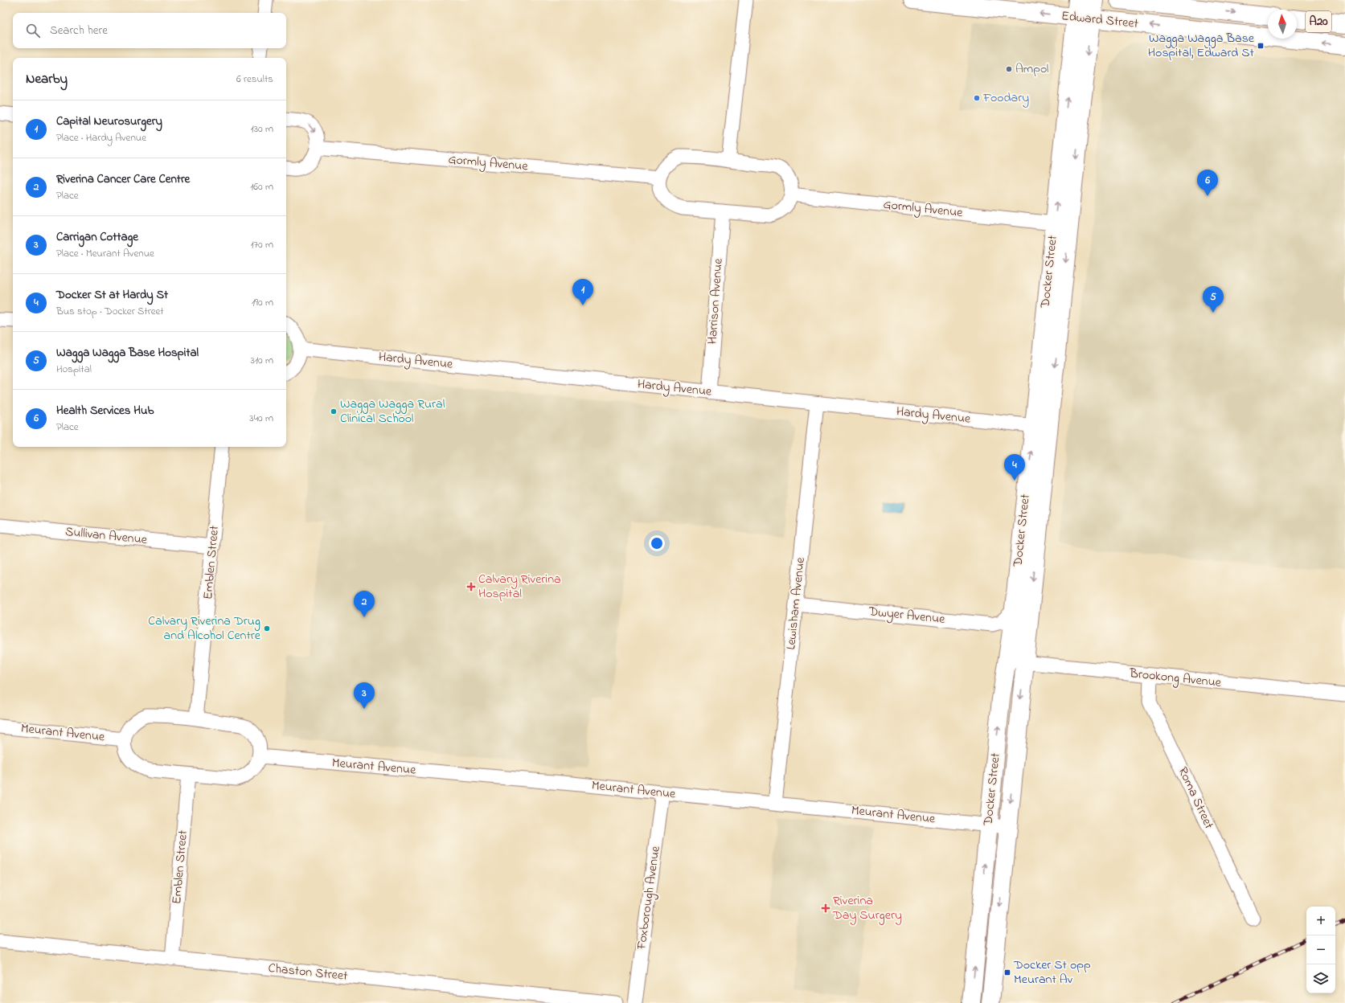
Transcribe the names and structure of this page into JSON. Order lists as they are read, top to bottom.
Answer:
{
  "streets": {
    "main road": ["Edward Street", "A20", "Docker Street"],
    "street": [
      "Gormly Avenue",
      "Harrison Avenue",
      "Hardy Avenue",
      "Sullivan Avenue",
      "Emblen Street",
      "Lewisham Avenue",
      "Dwyer Avenue",
      "Brookong Avenue",
      "Meurant Avenue",
      "Roma Street",
      "Foxborough Avenue",
      "Chaston Street"
    ]
  },
  "crossings": [
    ["Edward Street", "Docker Street"],
    ["Gormly Avenue", "Docker Street"],
    ["Docker Street", "Hardy Avenue"],
    ["Docker Street", "Dwyer Avenue"],
    ["Docker Street", "Brookong Avenue"],
    ["Docker Street", "Meurant Avenue"],
    ["Harrison Avenue", "Hardy Avenue"],
    ["Hardy Avenue", "Lewisham Avenue"],
    ["Sullivan Avenue", "Emblen Street"],
    ["Emblen Street", "Chaston Street"],
    ["Lewisham Avenue", "Dwyer Avenue"],
    ["Lewisham Avenue", "Meurant Avenue"],
    ["Brookong Avenue", "Roma Street"],
    ["Meurant Avenue", "Foxborough Avenue"]
  ],
  "places": {
    "transit": ["Wagga Wagga Base Hospital, Edward St", "Docker St opp Meurant Av"],
    "other": [
      "Ampol",
      "Foodary",
      "Wagga Wagga Rural Clinical School",
      "Calvary Riverina Drug and Alcohol Centre"
    ],
    "health": ["Calvary Riverina Hospital", "Riverina Day Surgery"]
  },
  "north": "top",
  "page": {
    "search": "Search here",
    "heading": ["Nearby", "6 results"],
    "list": [
      {
        "mark": "1",
        "name": "Capital Neurosurgery",
        "note": "Place · Hardy Avenue",
        "value": "130 m"
      },
      {
        "mark": "2",
        "name": "Riverina Cancer Care Centre",
        "note": "Place",
        "value": "160 m"
      },
      {
        "mark": "3",
        "name": "Carrigan Cottage",
        "note": "Place · Meurant Avenue",
        "value": "170 m"
      },
      {
        "mark": "4",
        "name": "Docker St at Hardy St",
        "note": "Bus stop · Docker Street",
        "value": "190 m"
      },
      {
        "mark": "5",
        "name": "Wagga Wagga Base Hospital",
        "note": "Hospital",
        "value": "310 m"
      },
      {
        "mark": "6",
        "name": "Health Services Hub",
        "note": "Place",
        "value": "340 m"
      }
    ],
    "pins": [
      "6",
      "1",
      "5",
      "4",
      "2",
      "3"
    ],
    "map_buttons": ["+", "−"]
  }
}
